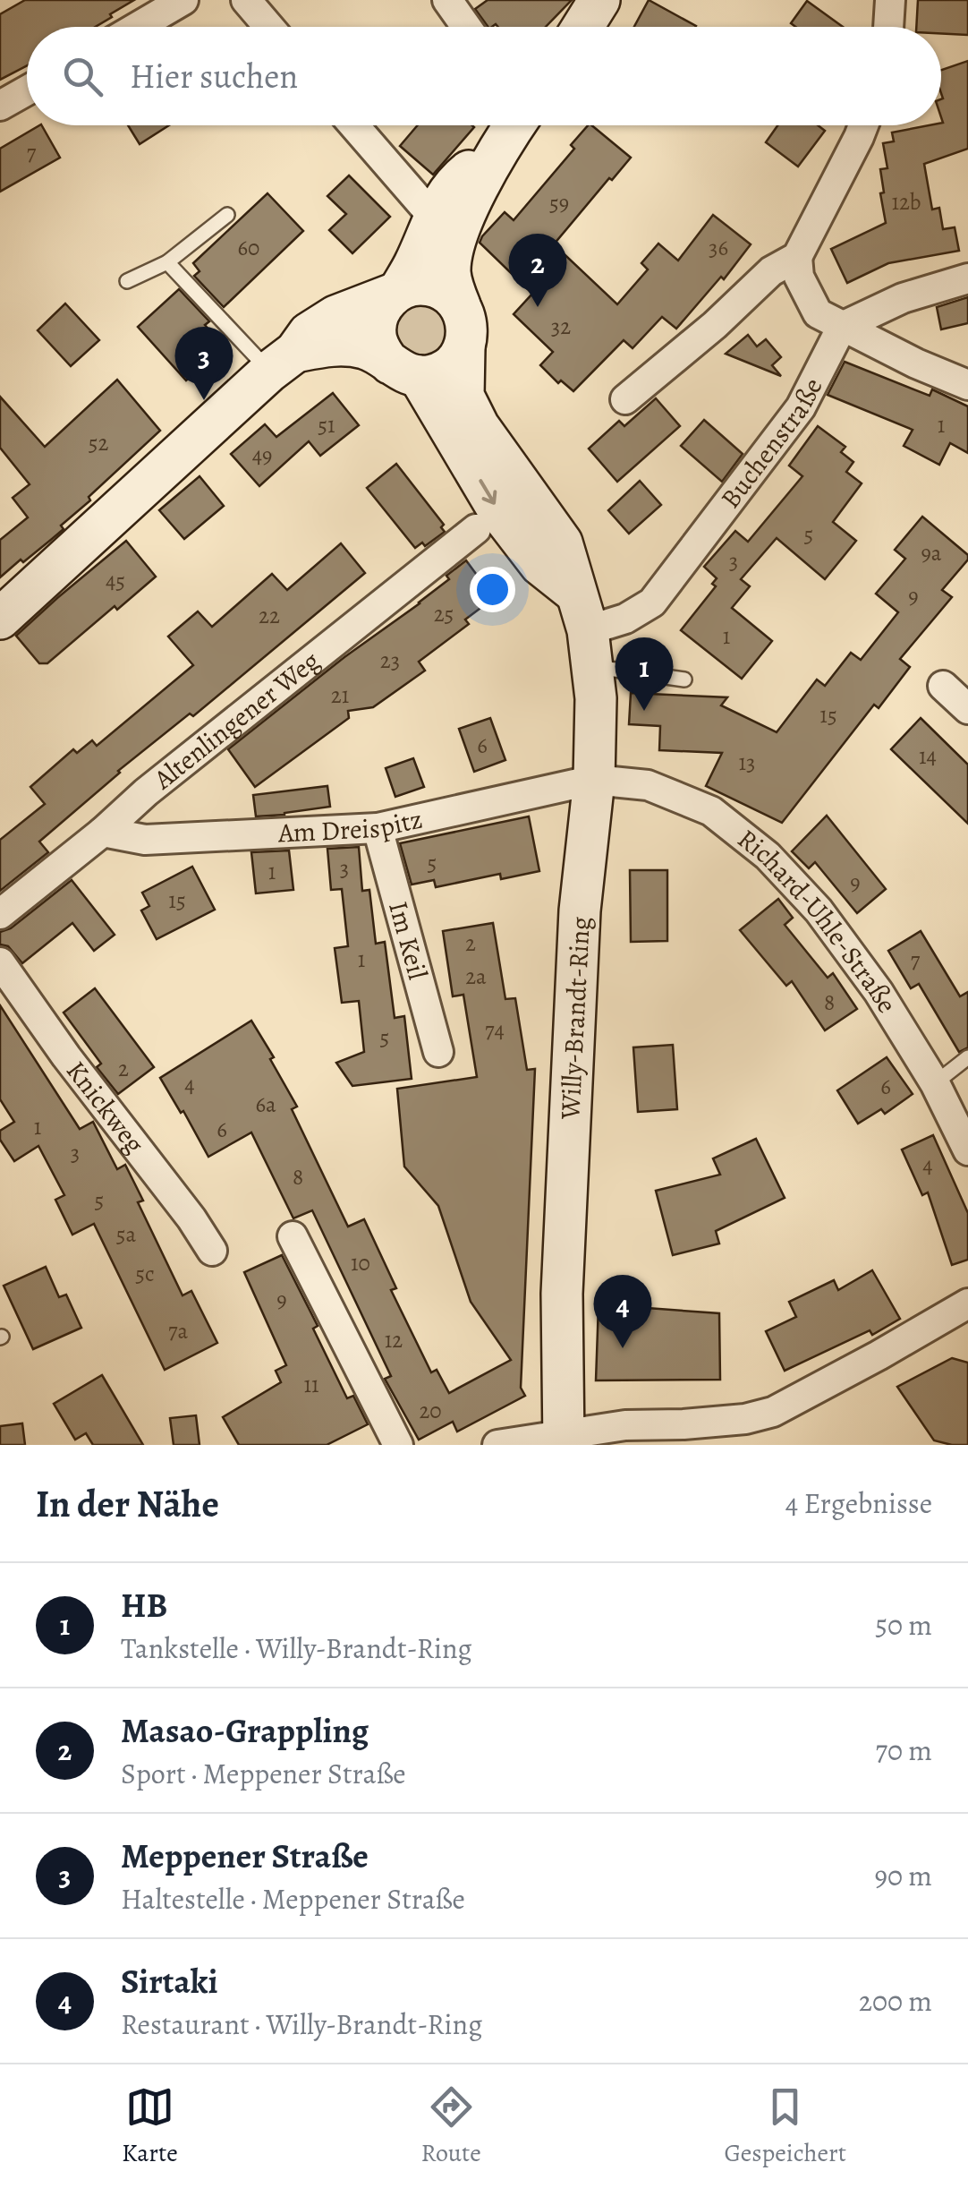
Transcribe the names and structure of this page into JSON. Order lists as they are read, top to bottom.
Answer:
{
  "streets": {
    "main road": ["Willy-Brandt-Ring"],
    "street": [
      "Buchenstraße",
      "Altenlingener Weg",
      "Am Dreispitz",
      "Richard-Uhle-Straße",
      "Im Keil",
      "Knickweg"
    ]
  },
  "crossings": [
    ["Buchenstraße", "Willy-Brandt-Ring"],
    ["Altenlingener Weg", "Am Dreispitz"],
    ["Am Dreispitz", "Richard-Uhle-Straße"],
    ["Am Dreispitz", "Im Keil"],
    ["Am Dreispitz", "Willy-Brandt-Ring"],
    ["Richard-Uhle-Straße", "Willy-Brandt-Ring"]
  ],
  "house_numbers": [
    "7",
    "12b",
    "59",
    "60",
    "36",
    "32",
    "51",
    "1",
    "52",
    "49",
    "5",
    "9a",
    "3",
    "45",
    "9",
    "25",
    "22",
    "1",
    "23",
    "21",
    "15",
    "6",
    "14",
    "13",
    "5",
    "3",
    "1",
    "9",
    "15",
    "2",
    "1",
    "7",
    "2a",
    "8",
    "74",
    "5",
    "2",
    "4",
    "6",
    "6a",
    "1",
    "6",
    "3",
    "4",
    "8",
    "5",
    "5a",
    "10",
    "5c",
    "9",
    "7a",
    "12",
    "11",
    "20"
  ],
  "page": {
    "search": "Hier suchen",
    "pins": [
      "2",
      "3",
      "1",
      "4"
    ],
    "heading": ["In der Nähe", "4 Ergebnisse"],
    "list": [
      {
        "mark": "1",
        "name": "HB",
        "note": "Tankstelle · Willy-Brandt-Ring",
        "value": "50 m"
      },
      {
        "mark": "2",
        "name": "Masao-Grappling",
        "note": "Sport · Meppener Straße",
        "value": "70 m"
      },
      {
        "mark": "3",
        "name": "Meppener Straße",
        "note": "Haltestelle · Meppener Straße",
        "value": "90 m"
      },
      {
        "mark": "4",
        "name": "Sirtaki",
        "note": "Restaurant · Willy-Brandt-Ring",
        "value": "200 m"
      }
    ],
    "nav": ["Karte", "Route", "Gespeichert"]
  }
}
